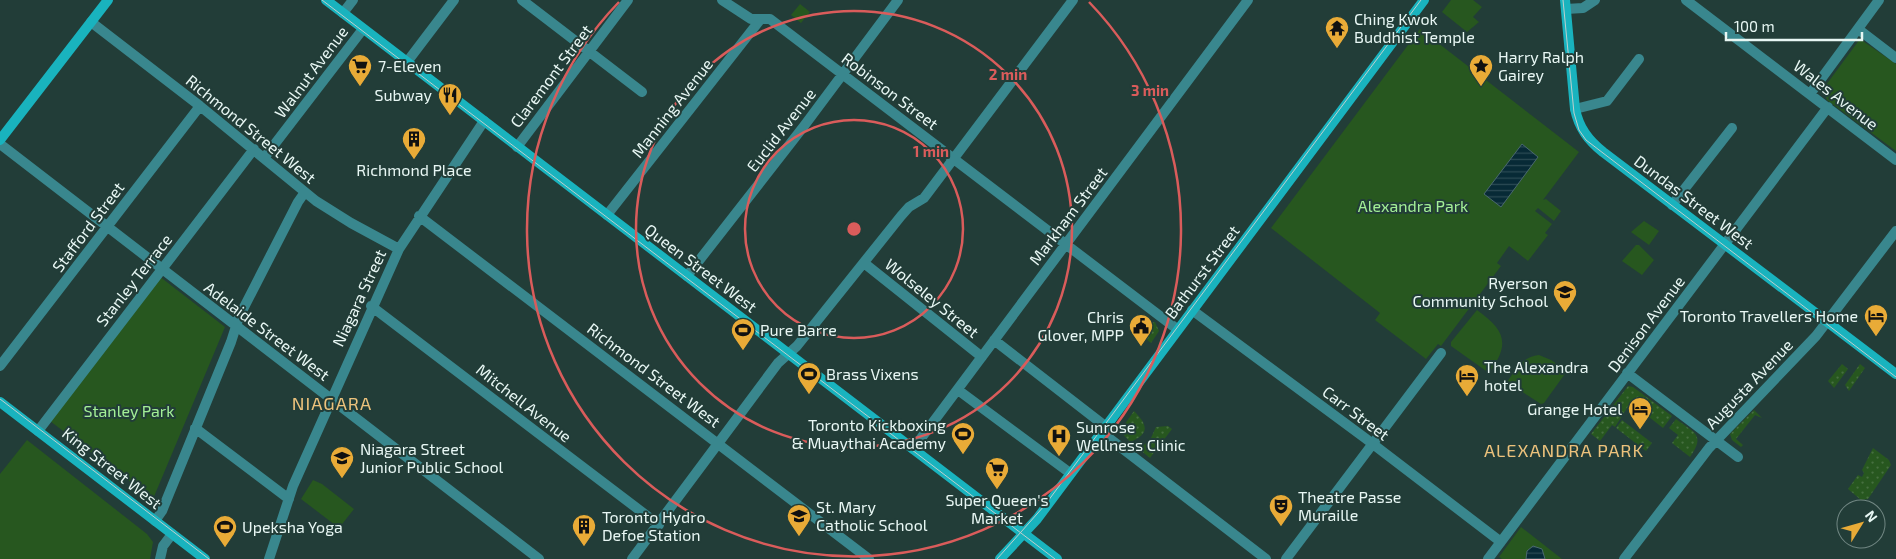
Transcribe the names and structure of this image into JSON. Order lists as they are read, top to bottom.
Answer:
{
  "streets": {
    "main road": [
      "Dundas Street West",
      "Queen Street West",
      "Bathurst Street",
      "King Street West"
    ],
    "street": [
      "Walnut Avenue",
      "Claremont Street",
      "Robinson Street",
      "Wales Avenue",
      "Manning Avenue",
      "Richmond Street West",
      "Euclid Avenue",
      "Markham Street",
      "Stafford Street",
      "Stanley Terrace",
      "Niagara Street",
      "Wolseley Street",
      "Denison Avenue",
      "Adelaide Street West",
      "Augusta Avenue",
      "Mitchell Avenue",
      "Carr Street"
    ]
  },
  "crossings": [
    ["Walnut Avenue", "Richmond Street West"],
    ["Walnut Avenue", "Queen Street West"],
    ["Claremont Street", "Queen Street West"],
    ["Robinson Street", "Manning Avenue"],
    ["Robinson Street", "Euclid Avenue"],
    ["Robinson Street", "Markham Street"],
    ["Robinson Street", "Bathurst Street"],
    ["Wales Avenue", "Denison Avenue"],
    ["Manning Avenue", "Queen Street West"],
    ["Richmond Street West", "Stafford Street"],
    ["Richmond Street West", "Stanley Terrace"],
    ["Richmond Street West", "Niagara Street"],
    ["Euclid Avenue", "Queen Street West"],
    ["Dundas Street West", "Denison Avenue"],
    ["Dundas Street West", "Augusta Avenue"],
    ["Markham Street", "Queen Street West"],
    ["Markham Street", "Wolseley Street"],
    ["Stafford Street", "Adelaide Street West"],
    ["Queen Street West", "Bathurst Street"],
    ["Queen Street West", "Niagara Street"],
    ["Bathurst Street", "Wolseley Street"],
    ["Bathurst Street", "Carr Street"],
    ["Stanley Terrace", "Adelaide Street West"],
    ["Stanley Terrace", "King Street West"],
    ["Niagara Street", "Adelaide Street West"],
    ["Niagara Street", "Mitchell Avenue"],
    ["Denison Avenue", "Carr Street"]
  ],
  "districts": ["NIAGARA", "ALEXANDRA PARK"],
  "parks": ["Alexandra Park", "Stanley Park"],
  "places": {
    "temple": ["Ching Kwok Buddhist Temple"],
    "supermarket": ["7-Eleven", "Super Queen's Market"],
    "place": ["Harry Ralph Gairey"],
    "restaurant": ["Subway"],
    "building": ["Richmond Place", "Toronto Hydro Defoe Station"],
    "school or university": ["Ryerson Community School", "Niagara Street Junior Public School", "St. Mary Catholic School"],
    "hotel": ["Toronto Travellers Home", "The Alexandra hotel", "Grange Hotel"],
    "public building": ["Chris Glover, MPP"],
    "sports": [
      "Pure Barre",
      "Brass Vixens",
      "Toronto Kickboxing & Muaythai Academy",
      "Upeksha Yoga"
    ],
    "hospital": ["Sunrose Wellness Clinic"],
    "theatre": ["Theatre Passe Muraille"]
  },
  "scale_bar": "100 m",
  "north": "top right",
  "rings": ["2 min", "3 min", "1 min"]
}
